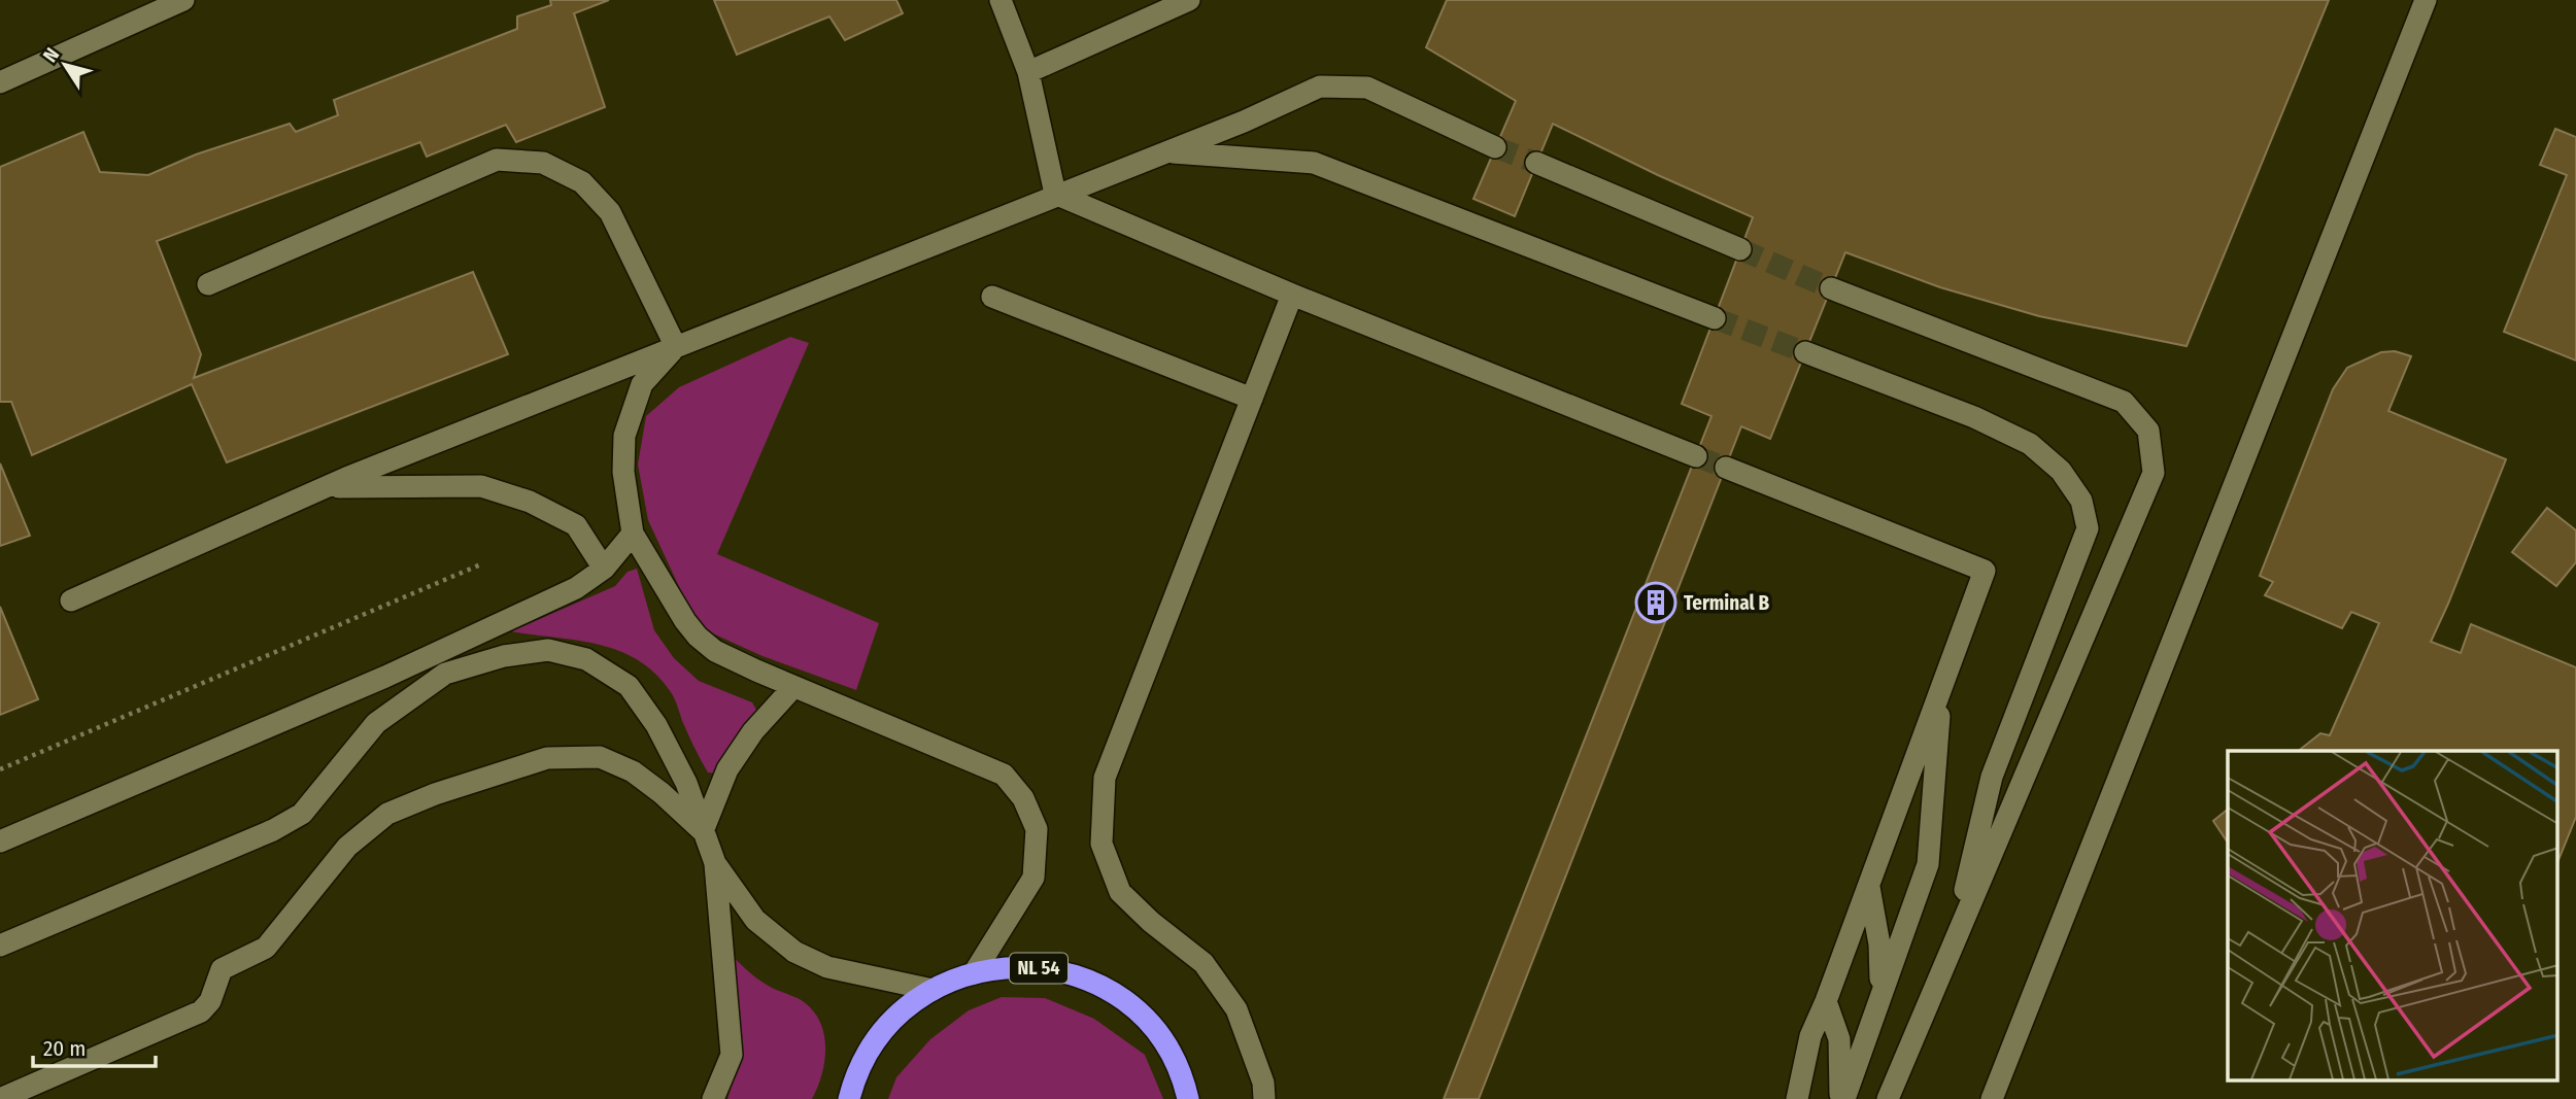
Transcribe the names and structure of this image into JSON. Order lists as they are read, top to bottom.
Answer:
{
  "streets": {
    "highway": ["NL 54"]
  },
  "places": {
    "building": ["Terminal B"]
  },
  "scale_bar": "20 m",
  "north": "top left"
}
